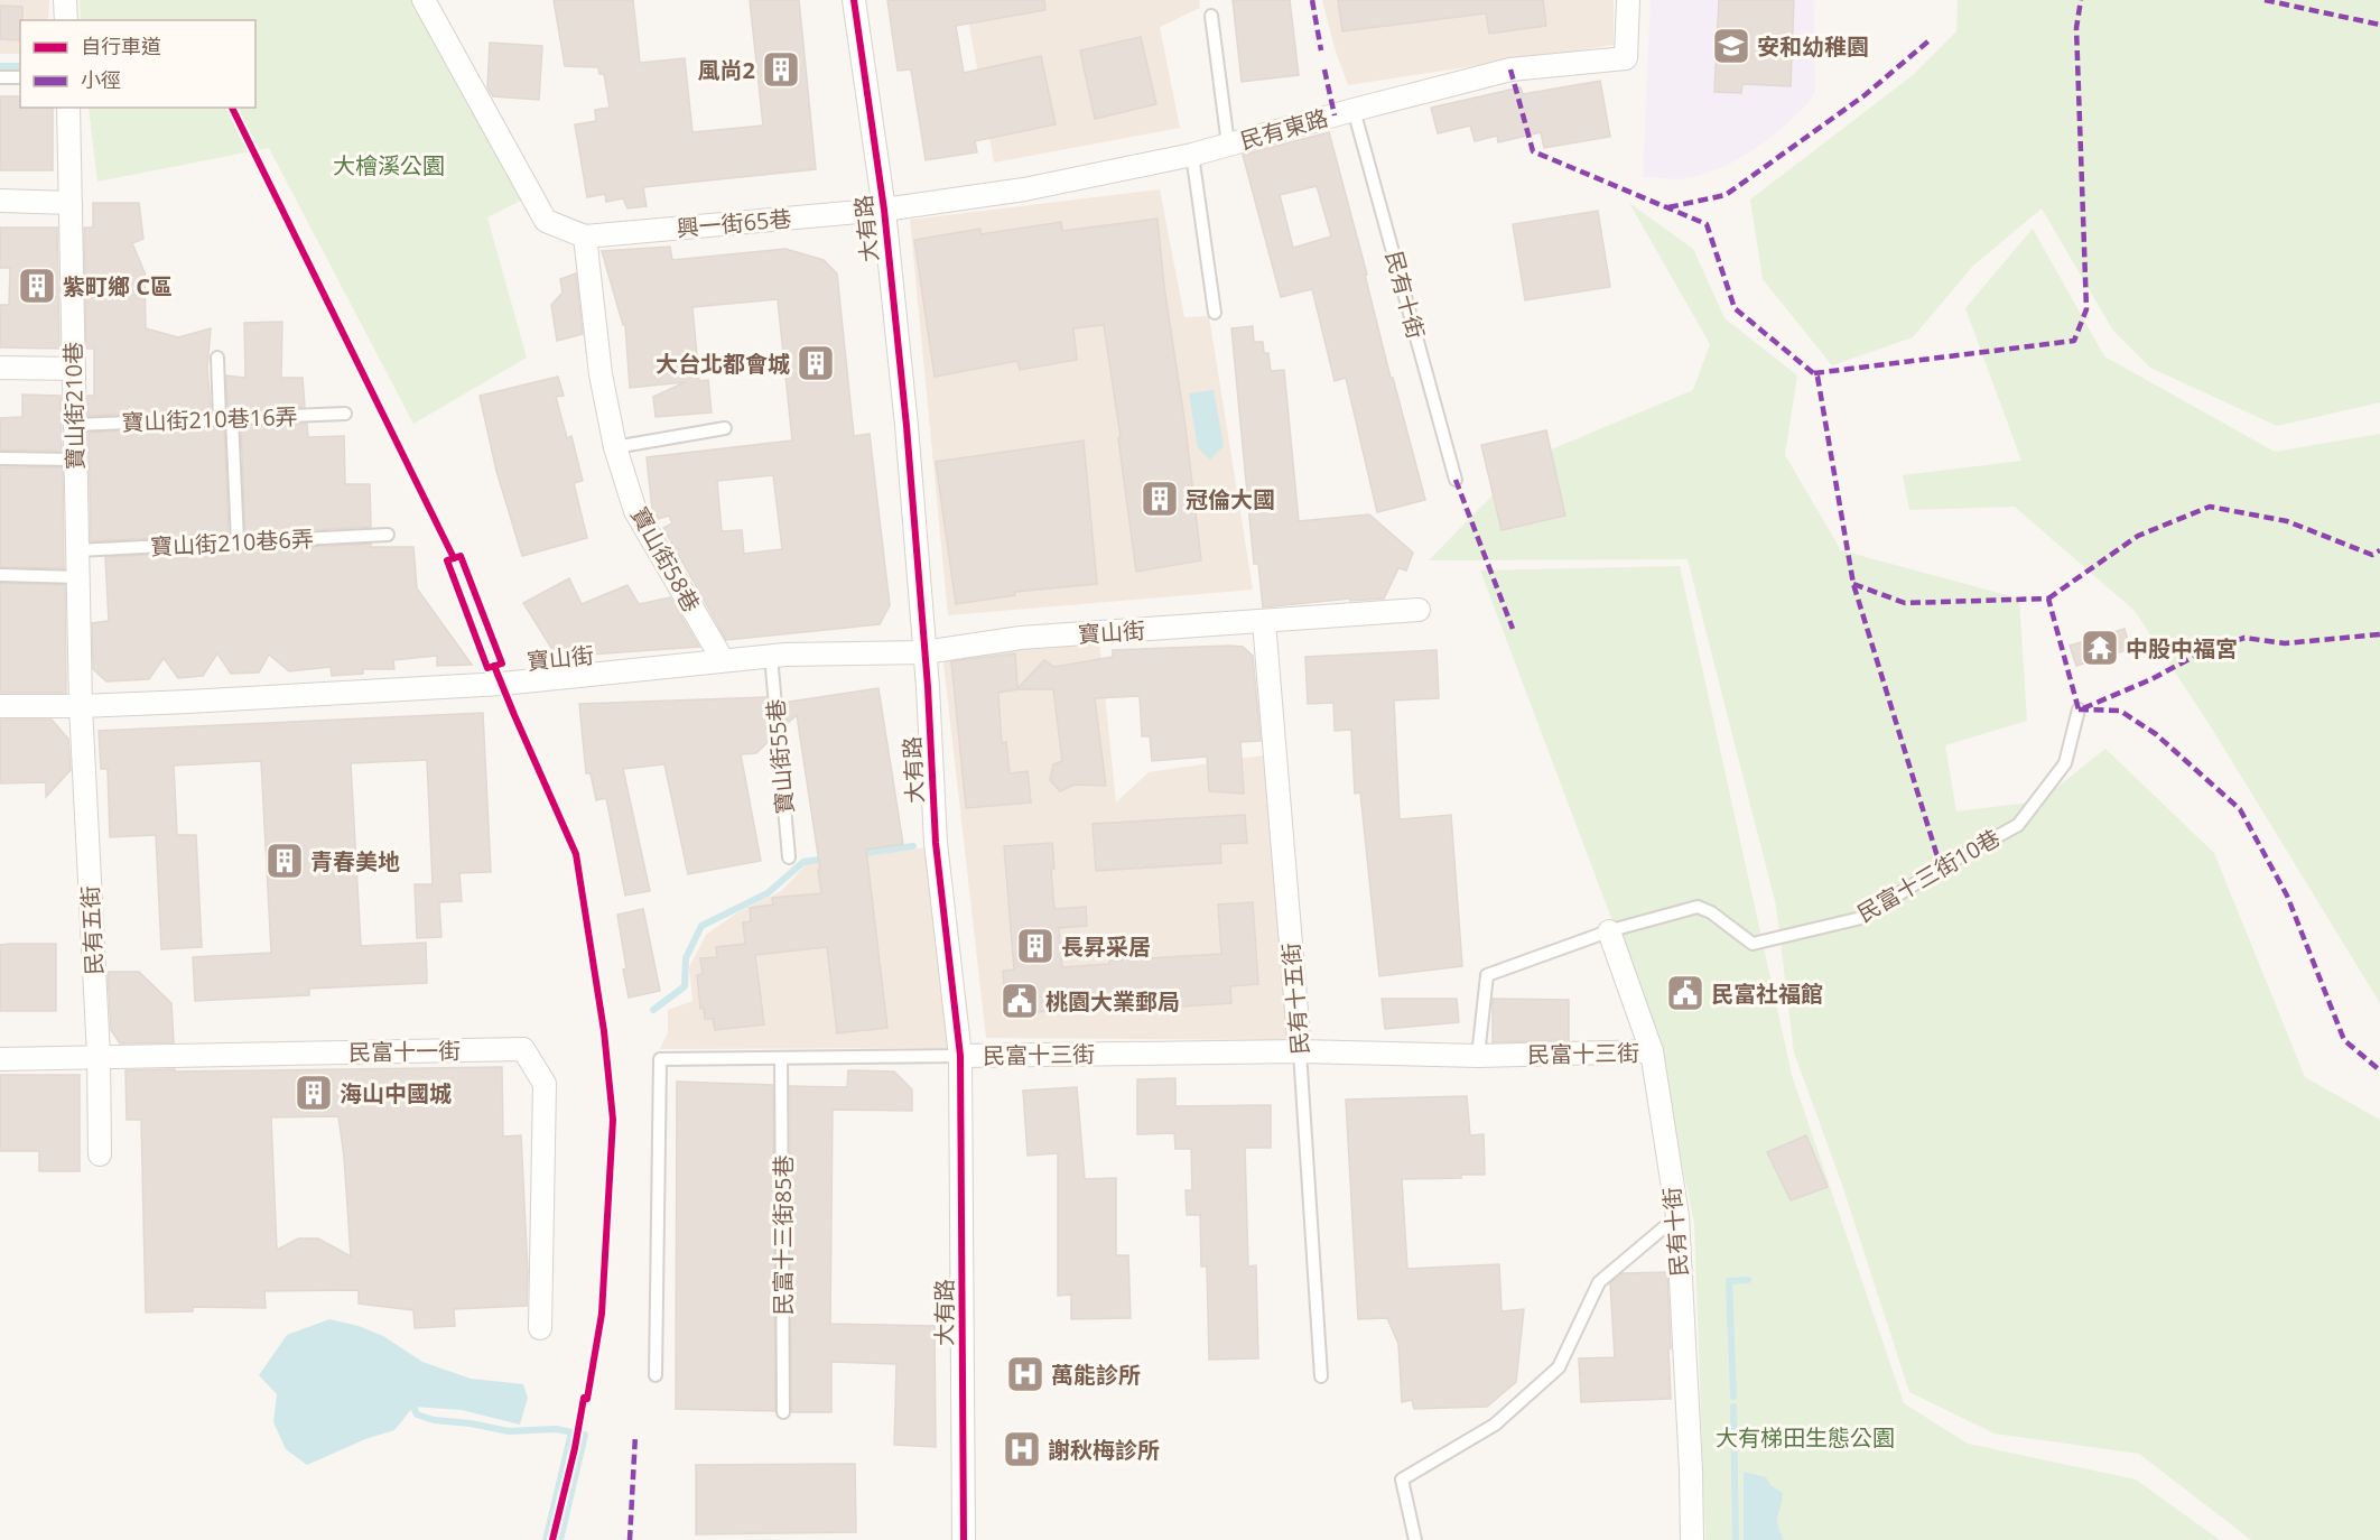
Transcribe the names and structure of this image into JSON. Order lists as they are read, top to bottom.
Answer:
{
  "streets": {
    "street": [
      "民有東路",
      "興一街65巷",
      "大有路",
      "民有十街",
      "寶山街210巷",
      "寶山街58巷",
      "寶山街",
      "民有五街",
      "民有十五街",
      "民富十一街",
      "民富十三街"
    ],
    "lane": [
      "寶山街210巷16弄",
      "寶山街210巷6弄",
      "寶山街55巷",
      "民富十三街10巷",
      "民富十三街85巷"
    ]
  },
  "crossings": [
    ["民有東路", "興一街65巷"],
    ["民有東路", "大有路"],
    ["民有東路", "民有十街"],
    ["興一街65巷", "大有路"],
    ["興一街65巷", "寶山街58巷"],
    ["大有路", "寶山街"],
    ["大有路", "民富十三街"],
    ["民有十街", "民富十三街10巷"],
    ["民有十街", "民富十三街"],
    ["寶山街210巷", "寶山街210巷16弄"],
    ["寶山街210巷", "寶山街210巷6弄"],
    ["寶山街210巷", "寶山街"],
    ["寶山街210巷", "民有五街"],
    ["寶山街58巷", "寶山街"],
    ["寶山街", "寶山街55巷"],
    ["寶山街", "民有五街"],
    ["寶山街", "民有十五街"],
    ["民富十三街10巷", "民富十三街"],
    ["民有五街", "民富十一街"],
    ["民有十五街", "民富十三街"],
    ["民富十三街", "民富十三街85巷"]
  ],
  "parks": ["大檜溪公園", "大有梯田生態公園"],
  "places": {
    "school or university": ["安和幼稚園"],
    "building": [
      "風尚2",
      "紫町鄉 C區",
      "大台北都會城",
      "冠倫大國",
      "青春美地",
      "長昇采居",
      "海山中國城"
    ],
    "temple": ["中股中福宮"],
    "public building": ["民富社福館", "桃園大業郵局"],
    "hospital": ["萬能診所", "謝秋梅診所"]
  },
  "legend": ["自行車道", "小徑"]
}
